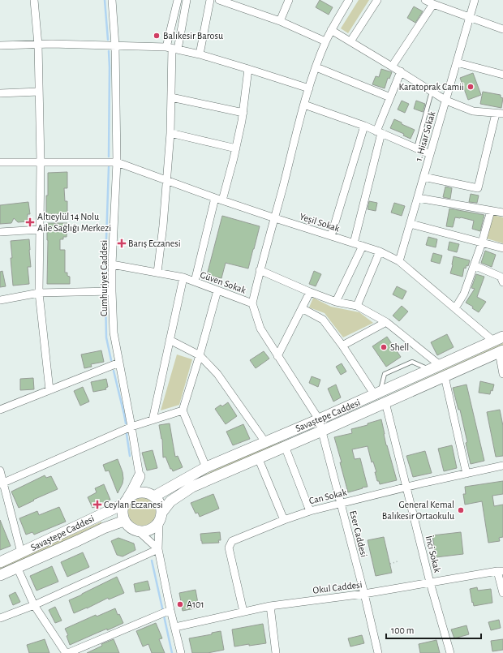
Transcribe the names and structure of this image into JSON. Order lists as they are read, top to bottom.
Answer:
{
  "streets": {
    "main road": ["Savaştepe Caddesi"],
    "street": [
      "1. Hisar Sokak",
      "Yeşil Sokak",
      "Cumhuriyet Caddesi",
      "Güven Sokak",
      "Can Sokak",
      "Eser Caddesi",
      "İnci Sokak",
      "Okul Caddesi"
    ]
  },
  "crossings": [
    ["1. Hisar Sokak", "Yeşil Sokak"],
    ["Yeşil Sokak", "Cumhuriyet Caddesi"],
    ["Yeşil Sokak", "Savaştepe Caddesi"],
    ["Cumhuriyet Caddesi", "Güven Sokak"],
    ["Güven Sokak", "Savaştepe Caddesi"],
    ["Güven Sokak", "Eser Caddesi"],
    ["Savaştepe Caddesi", "Eser Caddesi"],
    ["Savaştepe Caddesi", "İnci Sokak"],
    ["Can Sokak", "Eser Caddesi"],
    ["Can Sokak", "İnci Sokak"],
    ["Can Sokak", "Okul Caddesi"],
    ["Eser Caddesi", "Okul Caddesi"],
    ["İnci Sokak", "Okul Caddesi"]
  ],
  "places": {
    "other": [
      "Balıkesir Barosu",
      "Karatoprak Camii",
      "Shell",
      "General Kemal Balıkesir Ortaokulu",
      "A101"
    ],
    "health": ["Altıeylül 14 Nolu Aile Sağlığı Merkezi", "Barış Eczanesi", "Ceylan Eczanesi"]
  },
  "scale_bar": "100 m"
}
